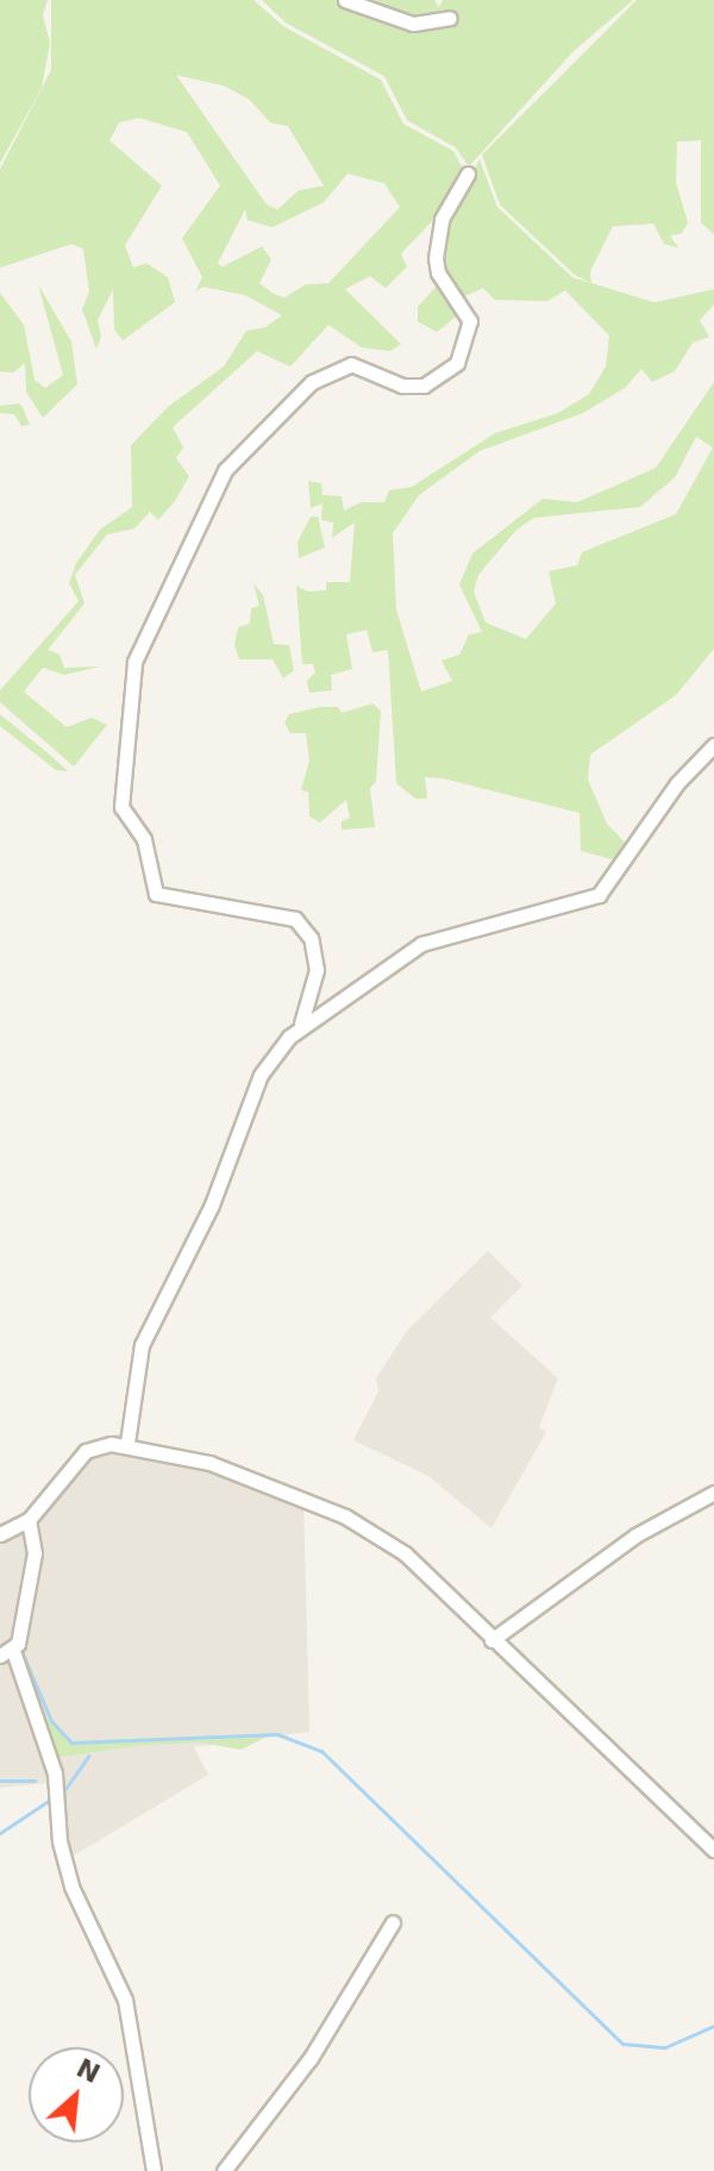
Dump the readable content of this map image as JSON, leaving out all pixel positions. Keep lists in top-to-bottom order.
{
  "north": "top right"
}
